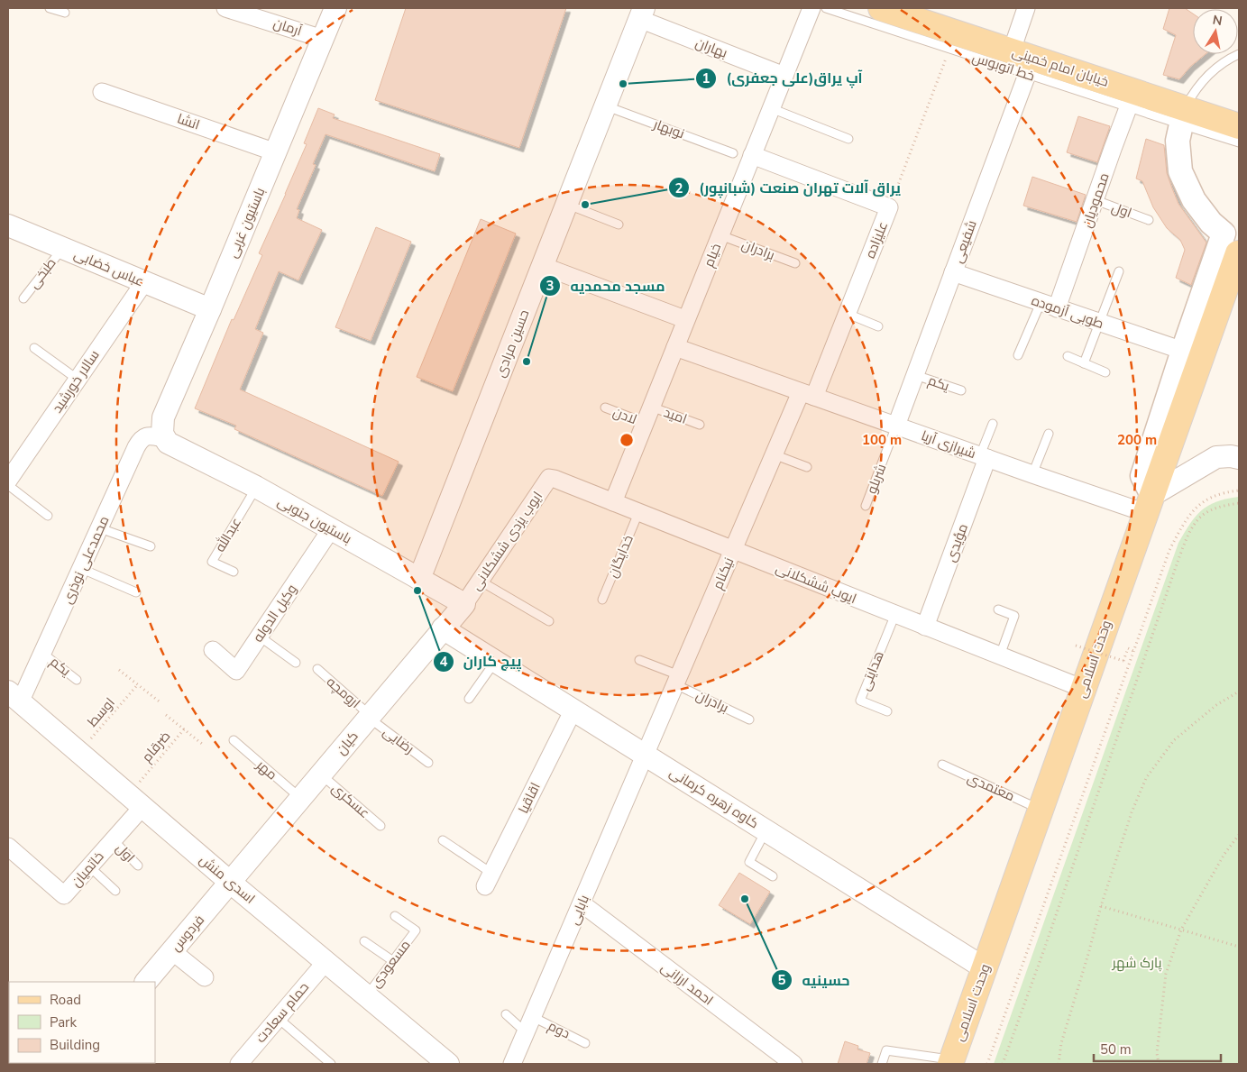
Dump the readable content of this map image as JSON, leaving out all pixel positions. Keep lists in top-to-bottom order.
{
  "streets": {
    "main road": ["خیابان امام خمینی", "وحدت اسلامی"],
    "street": [
      "آرمان",
      "بهاران",
      "انشا",
      "محمودیان",
      "باستیون غربی",
      "علیزاده",
      "شفیعی",
      "خیام",
      "عباس خضابی",
      "طوبی آزموده",
      "حسین مرادی",
      "سالار خورشید",
      "شیرازی آریا",
      "باستیون جنوبی",
      "ایوب یزدی ششکلانی",
      "مؤیدی",
      "محمدعلی نوذری",
      "نیکنام",
      "ایوب ششکلانی",
      "وکیل الدوله",
      "کیان",
      "اقاقیا",
      "کاوه زهره کرمانی",
      "خاتمیان",
      "اسدی منش",
      "بابایی",
      "فردوس",
      "احمد ارزانی",
      "حمام سعادت"
    ],
    "lane": [
      "خط اتوبوس",
      "نوبهار",
      "اول",
      "برادران",
      "طبخی",
      "یکم",
      "لادن",
      "امید",
      "شربلو",
      "عبدالله",
      "خدایگان",
      "هدایتی",
      "ارومچه",
      "رضایی",
      "مهر",
      "معتمدی",
      "عسکری",
      "مسعودی",
      "دوم"
    ],
    "path": ["اوسط", "ضرقام"]
  },
  "crossings": [
    ["آرمان", "باستیون غربی"],
    ["بهاران", "خیام"],
    ["بهاران", "حسین مرادی"],
    ["خط اتوبوس", "خیابان امام خمینی"],
    ["خط اتوبوس", "علیزاده"],
    ["خط اتوبوس", "شفیعی"],
    ["خیابان امام خمینی", "محمودیان"],
    ["خیابان امام خمینی", "شفیعی"],
    ["انشا", "باستیون غربی"],
    ["نوبهار", "حسین مرادی"],
    ["محمودیان", "اول"],
    ["محمودیان", "طوبی آزموده"],
    ["اول", "خاتمیان"],
    ["باستیون غربی", "عباس خضابی"],
    ["باستیون غربی", "باستیون جنوبی"],
    ["باستیون غربی", "محمدعلی نوذری"],
    ["علیزاده", "شیرازی آریا"],
    ["علیزاده", "نیکنام"],
    ["شفیعی", "طوبی آزموده"],
    ["شفیعی", "یکم"],
    ["شفیعی", "شیرازی آریا"],
    ["شفیعی", "شربلو"],
    ["برادران", "خیام"],
    ["برادران", "نیکنام"],
    ["خیام", "لادن"],
    ["خیام", "امید"],
    ["خیام", "شیرازی آریا"],
    ["خیام", "ایوب ششکلانی"],
    ["عباس خضابی", "طبخی"],
    ["عباس خضابی", "سالار خورشید"],
    ["حسین مرادی", "باستیون جنوبی"],
    ["یکم", "محمدعلی نوذری"],
    ["شیرازی آریا", "شربلو"],
    ["شیرازی آریا", "مؤیدی"],
    ["شیرازی آریا", "نیکنام"],
    ["شیرازی آریا", "وحدت اسلامی"],
    ["باستیون جنوبی", "عبدالله"],
    ["باستیون جنوبی", "ایوب یزدی ششکلانی"],
    ["باستیون جنوبی", "محمدعلی نوذری"],
    ["باستیون جنوبی", "وکیل الدوله"],
    ["باستیون جنوبی", "کیان"],
    ["ایوب یزدی ششکلانی", "ایوب ششکلانی"],
    ["ایوب یزدی ششکلانی", "کیان"],
    ["مؤیدی", "ایوب ششکلانی"],
    ["خدایگان", "ایوب ششکلانی"],
    ["محمدعلی نوذری", "اسدی منش"],
    ["نیکنام", "ایوب ششکلانی"],
    ["نیکنام", "کاوه زهره کرمانی"],
    ["نیکنام", "بابایی"],
    ["ایوب ششکلانی", "وحدت اسلامی"],
    ["ایوب ششکلانی", "هدایتی"],
    ["وحدت اسلامی", "معتمدی"],
    ["وحدت اسلامی", "کاوه زهره کرمانی"],
    ["ارومچه", "رضایی"],
    ["ارومچه", "کیان"],
    ["اوسط", "اسدی منش"],
    ["رضایی", "کیان"],
    ["کیان", "مهر"],
    ["کیان", "کاوه زهره کرمانی"],
    ["کیان", "عسکری"],
    ["کیان", "اسدی منش"],
    ["کیان", "فردوس"],
    ["ضرقام", "خاتمیان"],
    ["ضرقام", "اسدی منش"],
    ["اقاقیا", "کاوه زهره کرمانی"],
    ["کاوه زهره کرمانی", "بابایی"],
    ["خاتمیان", "اسدی منش"],
    ["اسدی منش", "فردوس"],
    ["اسدی منش", "مسعودی"],
    ["اسدی منش", "حمام سعادت"],
    ["بابایی", "احمد ارزانی"],
    ["بابایی", "دوم"]
  ],
  "parks": ["پارک شهر"],
  "places": [
    "آپ یراق(علی جعفری)",
    "یراق آلات تهران صنعت (شبانپور)",
    "مسجد محمدیه",
    "پیچ کاران",
    "حسینیه"
  ],
  "legend": ["Road", "Park", "Building"],
  "scale_bar": "50 m",
  "north": "top",
  "rings": ["100 m", "200 m"]
}
